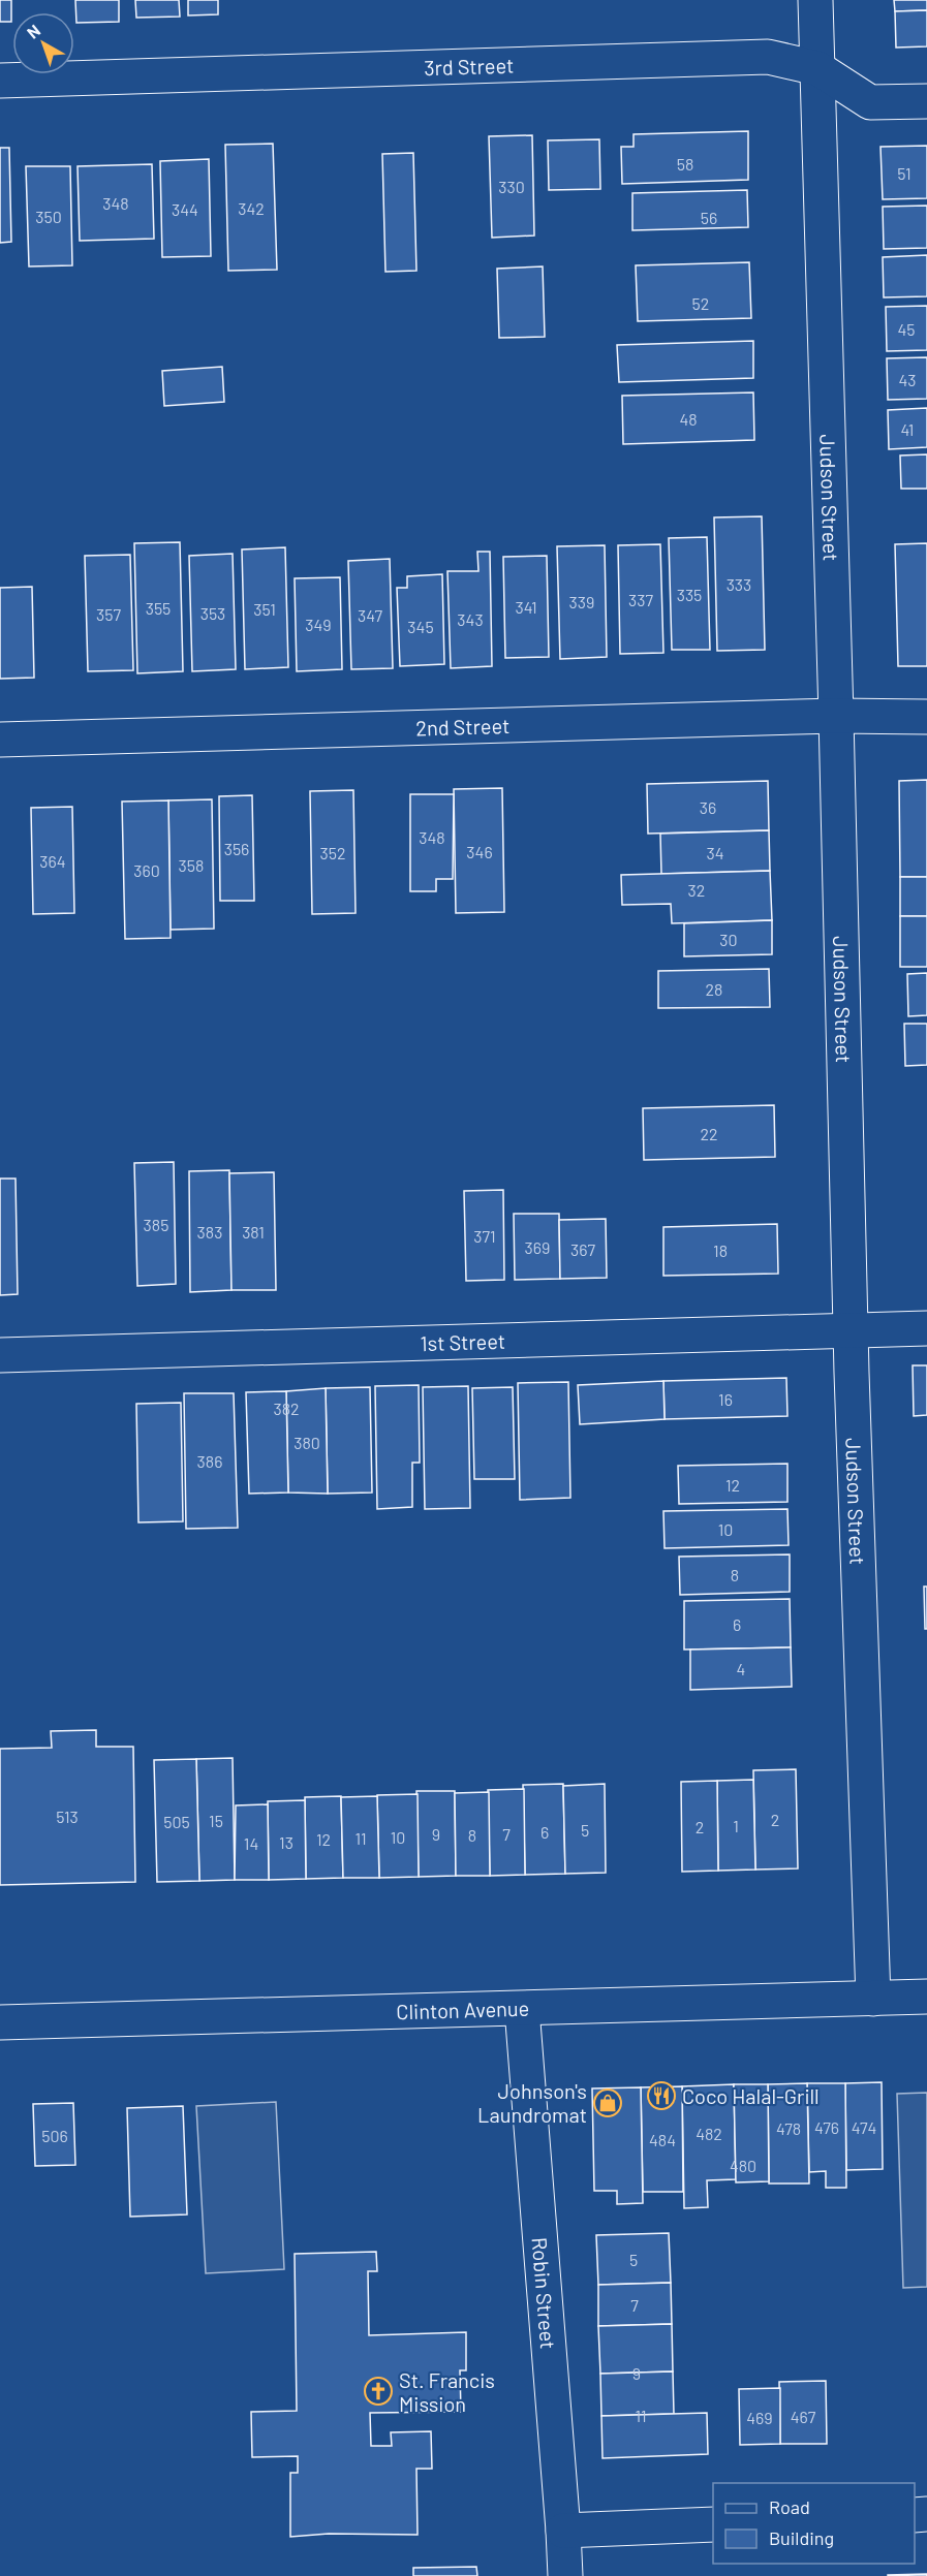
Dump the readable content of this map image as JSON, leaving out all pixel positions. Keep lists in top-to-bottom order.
{
  "streets": {
    "street": [
      "3rd Street",
      "Judson Street",
      "2nd Street",
      "1st Street",
      "Clinton Avenue",
      "Robin Street"
    ]
  },
  "crossings": [
    ["3rd Street", "Judson Street"],
    ["Judson Street", "2nd Street"],
    ["Judson Street", "1st Street"],
    ["Judson Street", "Clinton Avenue"],
    ["Clinton Avenue", "Robin Street"]
  ],
  "places": {
    "restaurant": ["Coco Halal-Grill"],
    "shop": ["Johnson's Laundromat"],
    "church": ["St. Francis Mission"]
  },
  "house_numbers": [
    "58",
    "51",
    "330",
    "348",
    "342",
    "344",
    "350",
    "56",
    "52",
    "45",
    "43",
    "48",
    "41",
    "333",
    "335",
    "337",
    "339",
    "341",
    "355",
    "351",
    "353",
    "357",
    "347",
    "343",
    "349",
    "345",
    "36",
    "348",
    "356",
    "346",
    "352",
    "34",
    "364",
    "358",
    "360",
    "32",
    "30",
    "28",
    "22",
    "385",
    "383",
    "381",
    "371",
    "369",
    "367",
    "18",
    "16",
    "382",
    "380",
    "386",
    "12",
    "10",
    "8",
    "6",
    "4",
    "513",
    "2",
    "15",
    "505",
    "1",
    "2",
    "5",
    "6",
    "9",
    "7",
    "8",
    "10",
    "11",
    "12",
    "13",
    "14",
    "476",
    "474",
    "478",
    "482",
    "506",
    "484",
    "480",
    "5",
    "7",
    "9",
    "11",
    "467",
    "469"
  ],
  "legend": ["Road", "Building"],
  "north": "top left"
}
